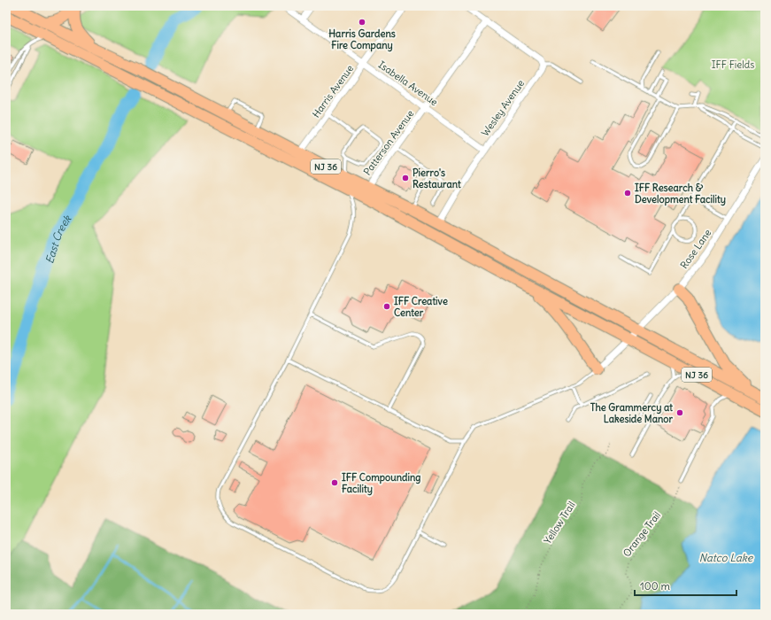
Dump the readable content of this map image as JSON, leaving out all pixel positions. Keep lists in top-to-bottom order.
{
  "streets": {
    "highway": ["NJ 36"],
    "street": [
      "Isabella Avenue",
      "Harris Avenue",
      "Wesley Avenue",
      "Patterson Avenue",
      "Rose Lane"
    ],
    "path": ["Yellow Trail", "Orange Trail"]
  },
  "crossings": [
    ["Isabella Avenue", "Harris Avenue"],
    ["Isabella Avenue", "Wesley Avenue"],
    ["Isabella Avenue", "Patterson Avenue"],
    ["Harris Avenue", "NJ 36"],
    ["Wesley Avenue", "NJ 36"],
    ["Patterson Avenue", "NJ 36"],
    ["NJ 36", "Rose Lane"]
  ],
  "water": ["East Creek", "Natco Lake"],
  "parks": ["IFF Fields"],
  "places": [
    "Harris Gardens Fire Company",
    "Pierro's Restaurant",
    "IFF Research & Development Facility",
    "IFF Creative Center",
    "The Grammercy at Lakeside Manor",
    "IFF Compounding Facility"
  ],
  "scale_bar": "100 m"
}
